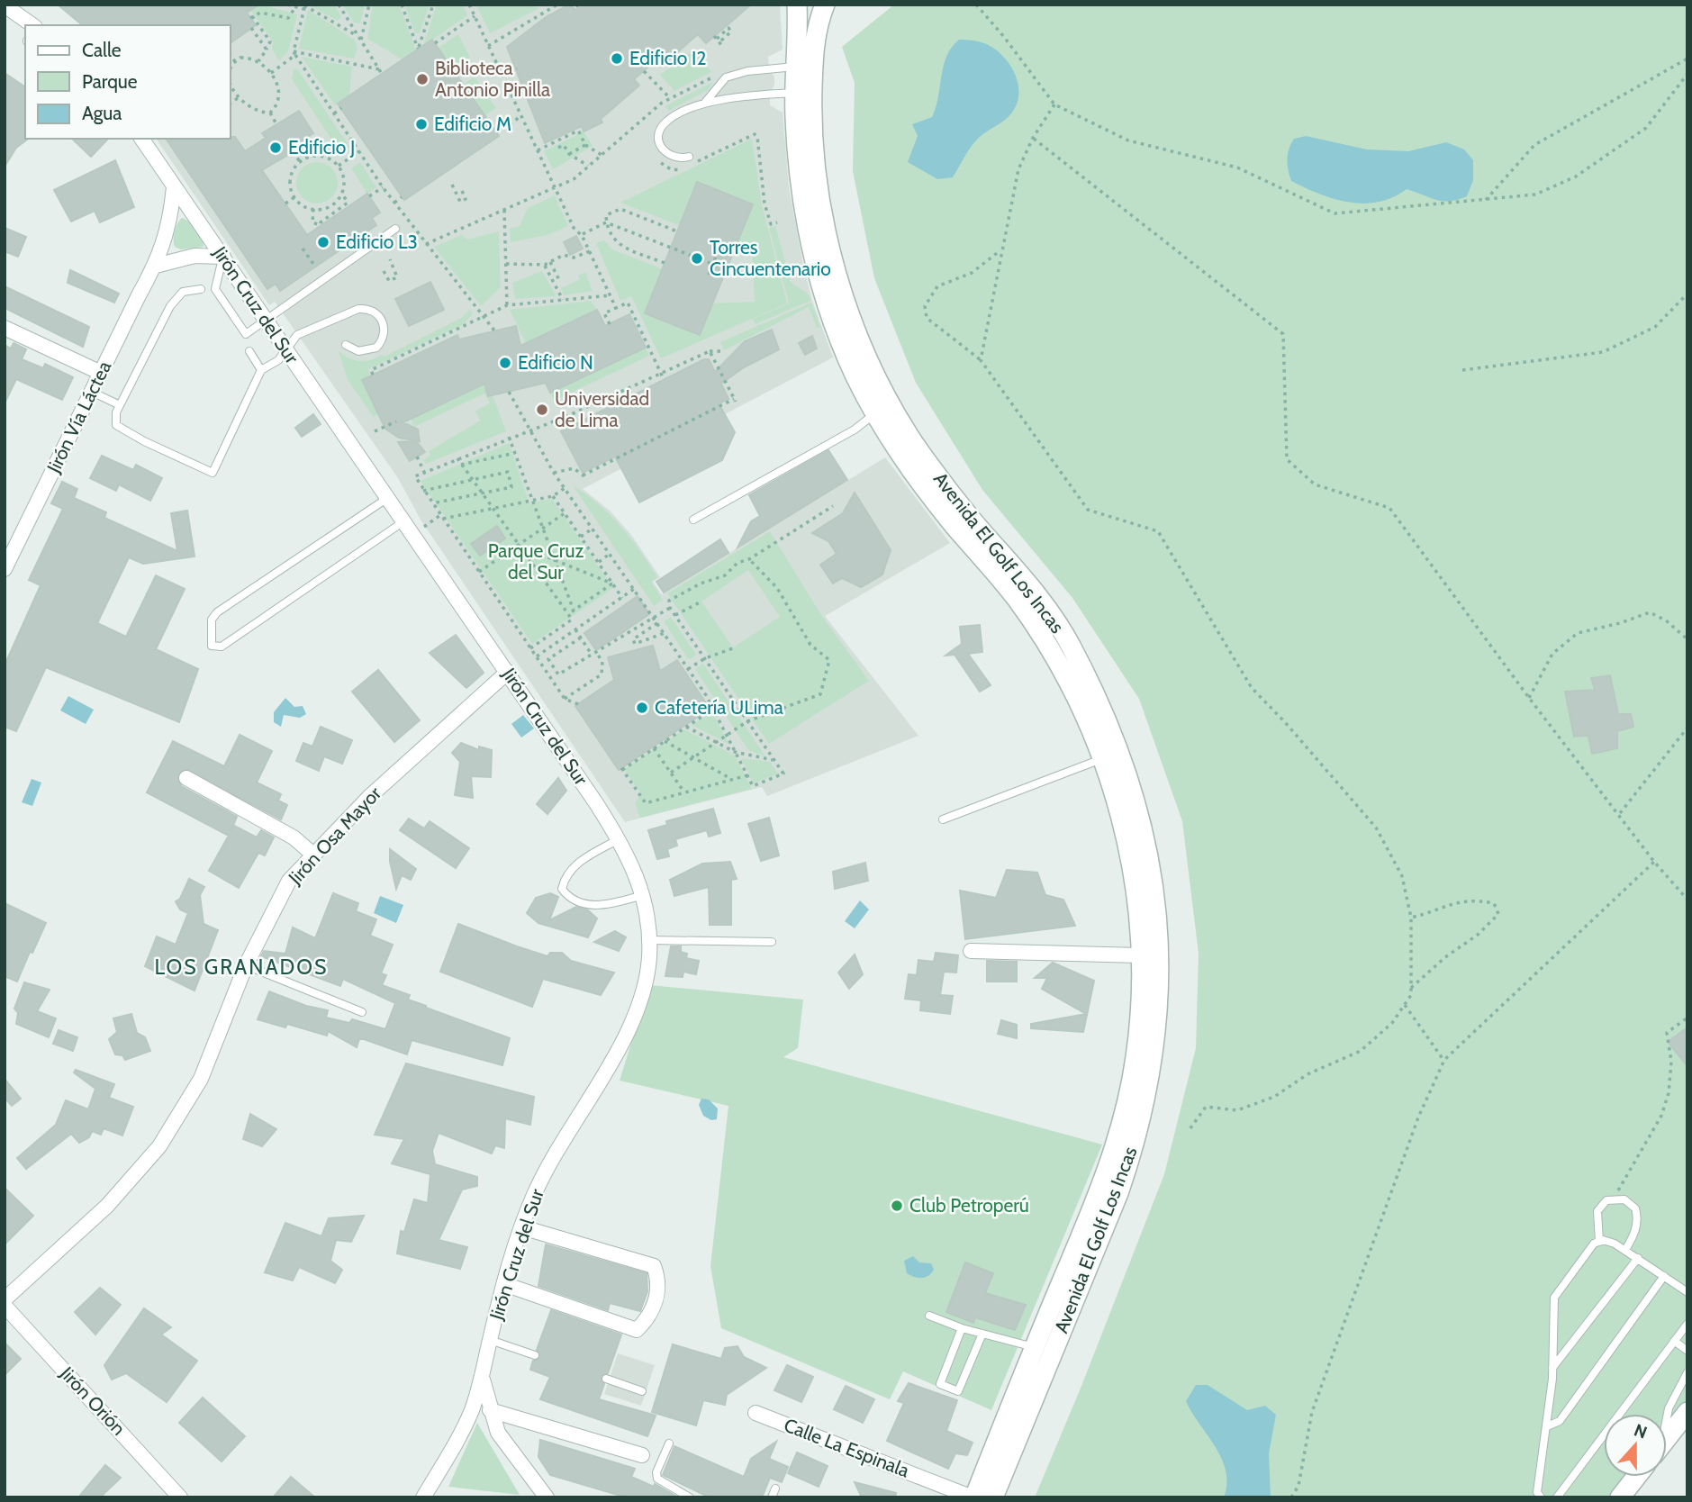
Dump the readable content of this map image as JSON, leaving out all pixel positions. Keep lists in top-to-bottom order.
{
  "streets": {
    "street": [
      "Jirón Cruz del Sur",
      "Jirón Vía Láctea",
      "Avenida El Golf Los Incas",
      "Jirón Osa Mayor",
      "Jirón Orión",
      "Calle La Espinala"
    ]
  },
  "crossings": [
    ["Jirón Cruz del Sur", "Jirón Vía Láctea"],
    ["Jirón Cruz del Sur", "Jirón Osa Mayor"],
    ["Avenida El Golf Los Incas", "Calle La Espinala"]
  ],
  "districts": ["LOS GRANADOS"],
  "parks": ["Parque Cruz del Sur"],
  "places": [
    "Edificio I2",
    "Biblioteca Antonio Pinilla",
    "Edificio M",
    "Edificio J",
    "Edificio L3",
    "Torres Cincuentenario",
    "Edificio N",
    "Universidad de Lima",
    "Cafetería ULima",
    "Club Petroperú"
  ],
  "legend": ["Calle", "Parque", "Agua"],
  "north": "top"
}
